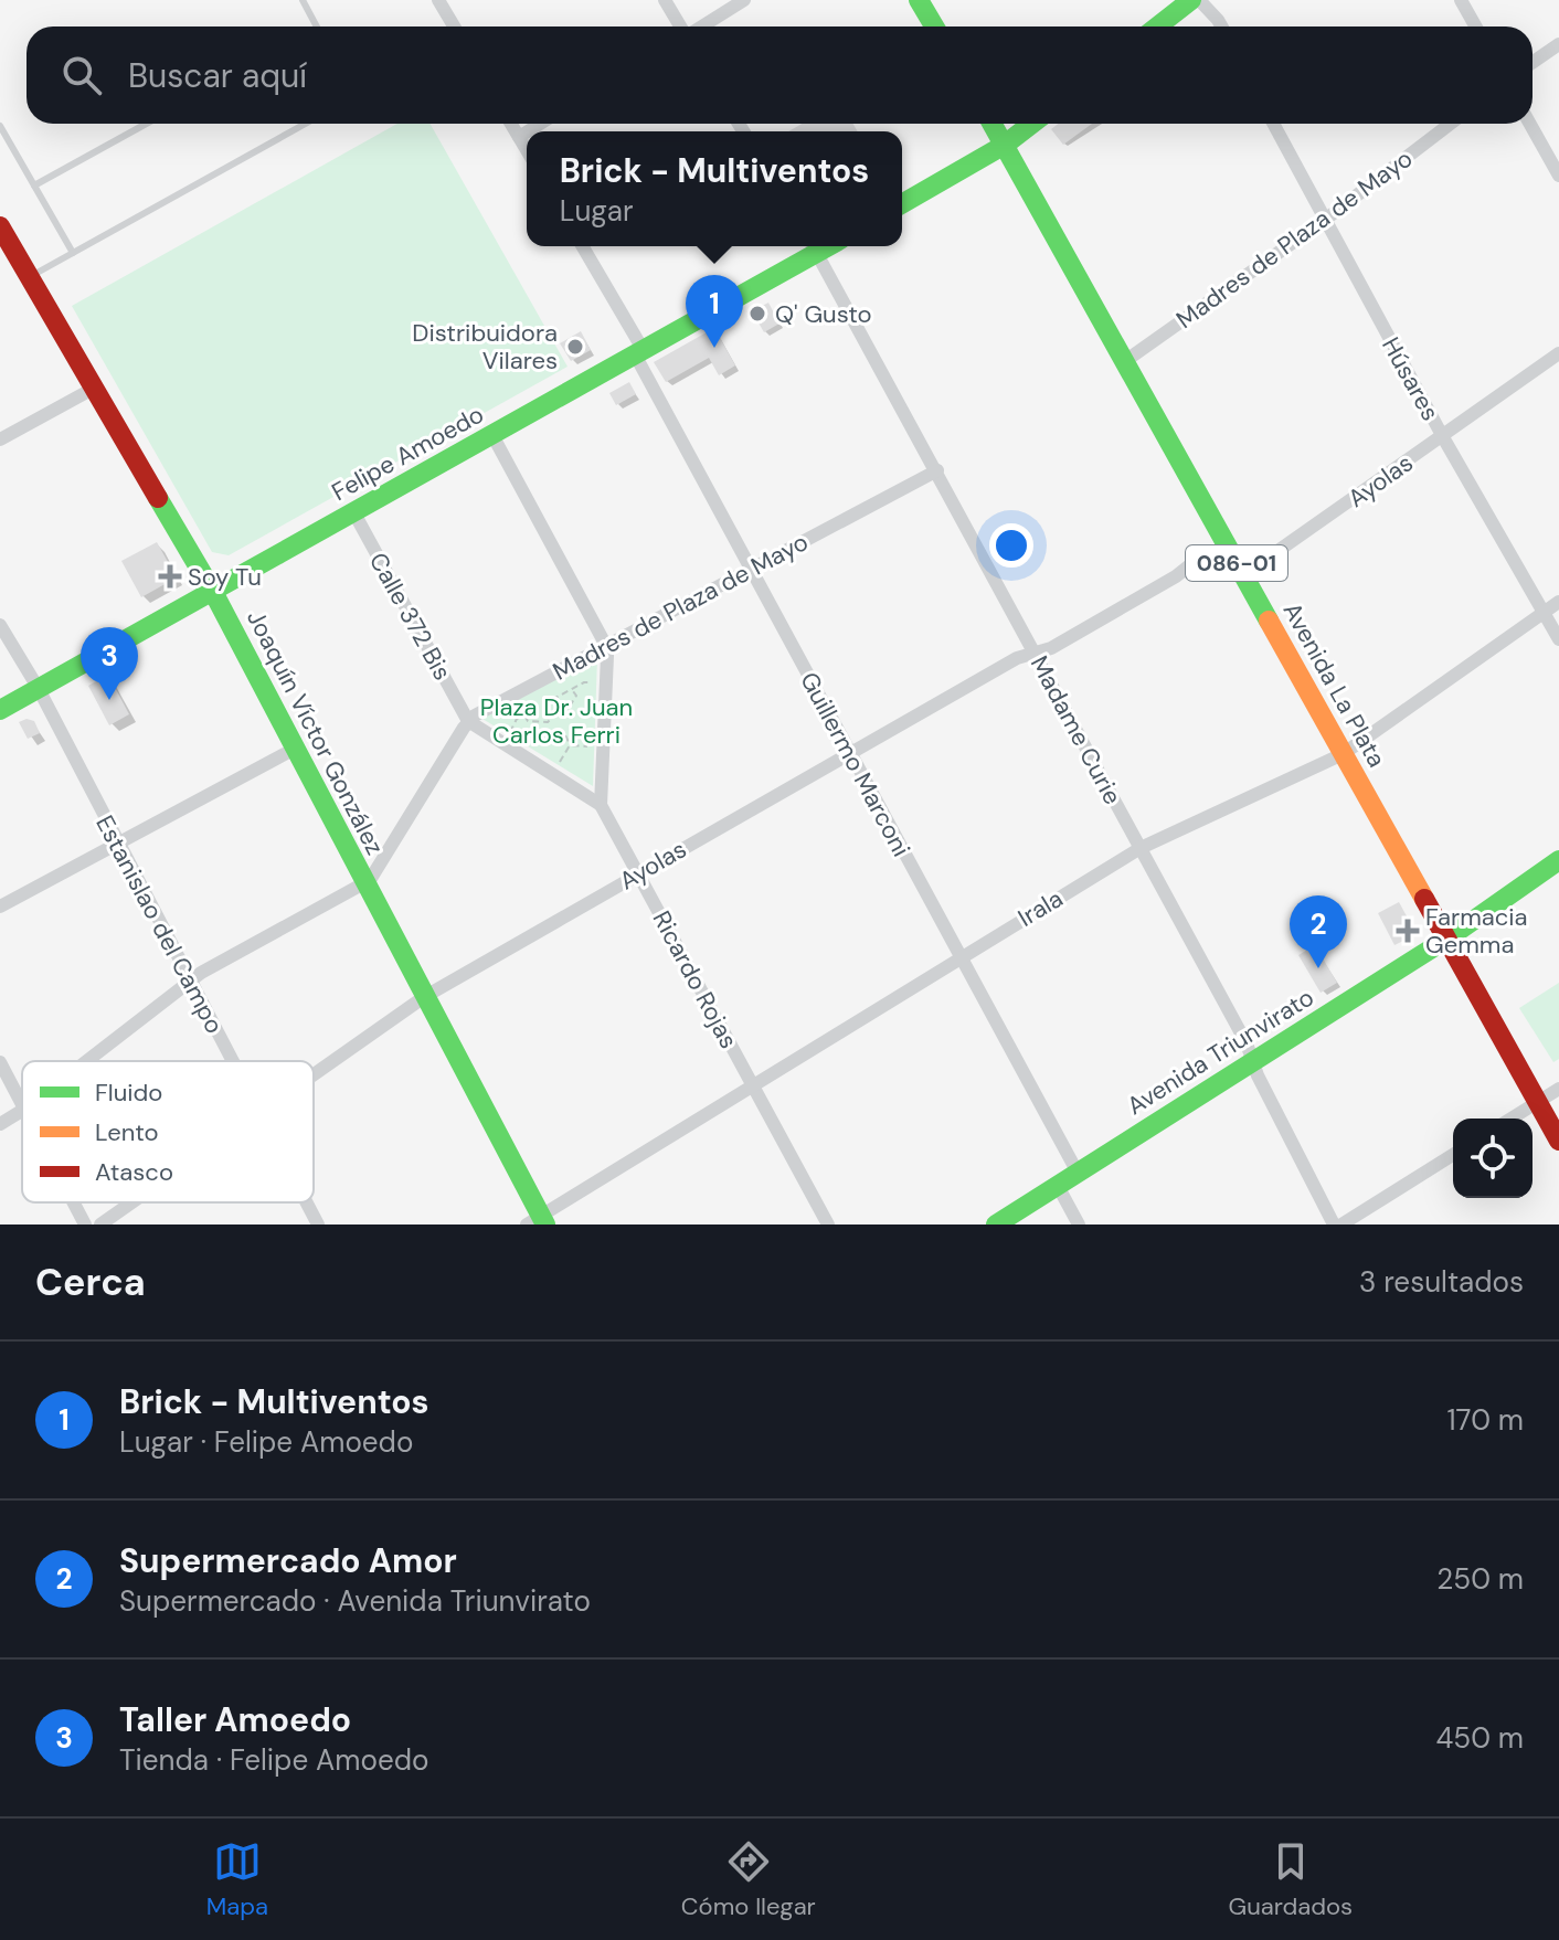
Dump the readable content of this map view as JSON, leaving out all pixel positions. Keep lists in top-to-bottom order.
{
  "streets": {
    "main road": [
      "Felipe Amoedo",
      "086-01",
      "Avenida La Plata",
      "Joaquín Víctor González",
      "Avenida Triunvirato"
    ],
    "street": [
      "Madres de Plaza de Mayo",
      "Húsares",
      "Ayolas",
      "Calle 372 Bis",
      "Madame Curie",
      "Guillermo Marconi",
      "Irala",
      "Estanislao del Campo",
      "Ricardo Rojas"
    ]
  },
  "crossings": [
    ["Madres de Plaza de Mayo", "Húsares"],
    ["Madres de Plaza de Mayo", "Calle 372 Bis"],
    ["Madres de Plaza de Mayo", "Avenida La Plata"],
    ["Madres de Plaza de Mayo", "Madame Curie"],
    ["Madres de Plaza de Mayo", "Joaquín Víctor González"],
    ["Madres de Plaza de Mayo", "Guillermo Marconi"],
    ["Madres de Plaza de Mayo", "Estanislao del Campo"],
    ["Húsares", "Ayolas"],
    ["Húsares", "Irala"],
    ["Felipe Amoedo", "Calle 372 Bis"],
    ["Felipe Amoedo", "Madame Curie"],
    ["Felipe Amoedo", "Joaquín Víctor González"],
    ["Felipe Amoedo", "Guillermo Marconi"],
    ["Felipe Amoedo", "Estanislao del Campo"],
    ["Ayolas", "Avenida La Plata"],
    ["Ayolas", "Madame Curie"],
    ["Ayolas", "Joaquín Víctor González"],
    ["Ayolas", "Guillermo Marconi"],
    ["Ayolas", "Ricardo Rojas"],
    ["Calle 372 Bis", "Ricardo Rojas"],
    ["Avenida La Plata", "Irala"],
    ["Avenida La Plata", "Avenida Triunvirato"],
    ["Madame Curie", "Irala"],
    ["Madame Curie", "Avenida Triunvirato"],
    ["Joaquín Víctor González", "Irala"],
    ["Guillermo Marconi", "Irala"],
    ["Guillermo Marconi", "Avenida Triunvirato"],
    ["Irala", "Ricardo Rojas"]
  ],
  "parks": ["Plaza Dr. Juan Carlos Ferri"],
  "places": {
    "other": ["Q' Gusto", "Distribuidora Vilares"],
    "health": ["Soy Tu", "Farmacia Gemma"]
  },
  "legend": ["Fluido", "Lento", "Atasco"],
  "page": {
    "search": "Buscar aquí",
    "popup": ["Brick - Multiventos", "Lugar"],
    "pins": ["1", "3", "2"],
    "heading": ["Cerca", "3 resultados"],
    "list": [
      {
        "mark": "1",
        "name": "Brick - Multiventos",
        "note": "Lugar · Felipe Amoedo",
        "value": "170 m"
      },
      {
        "mark": "2",
        "name": "Supermercado Amor",
        "note": "Supermercado · Avenida Triunvirato",
        "value": "250 m"
      },
      {
        "mark": "3",
        "name": "Taller Amoedo",
        "note": "Tienda · Felipe Amoedo",
        "value": "450 m"
      }
    ],
    "nav": ["Mapa", "Cómo llegar", "Guardados"]
  }
}
